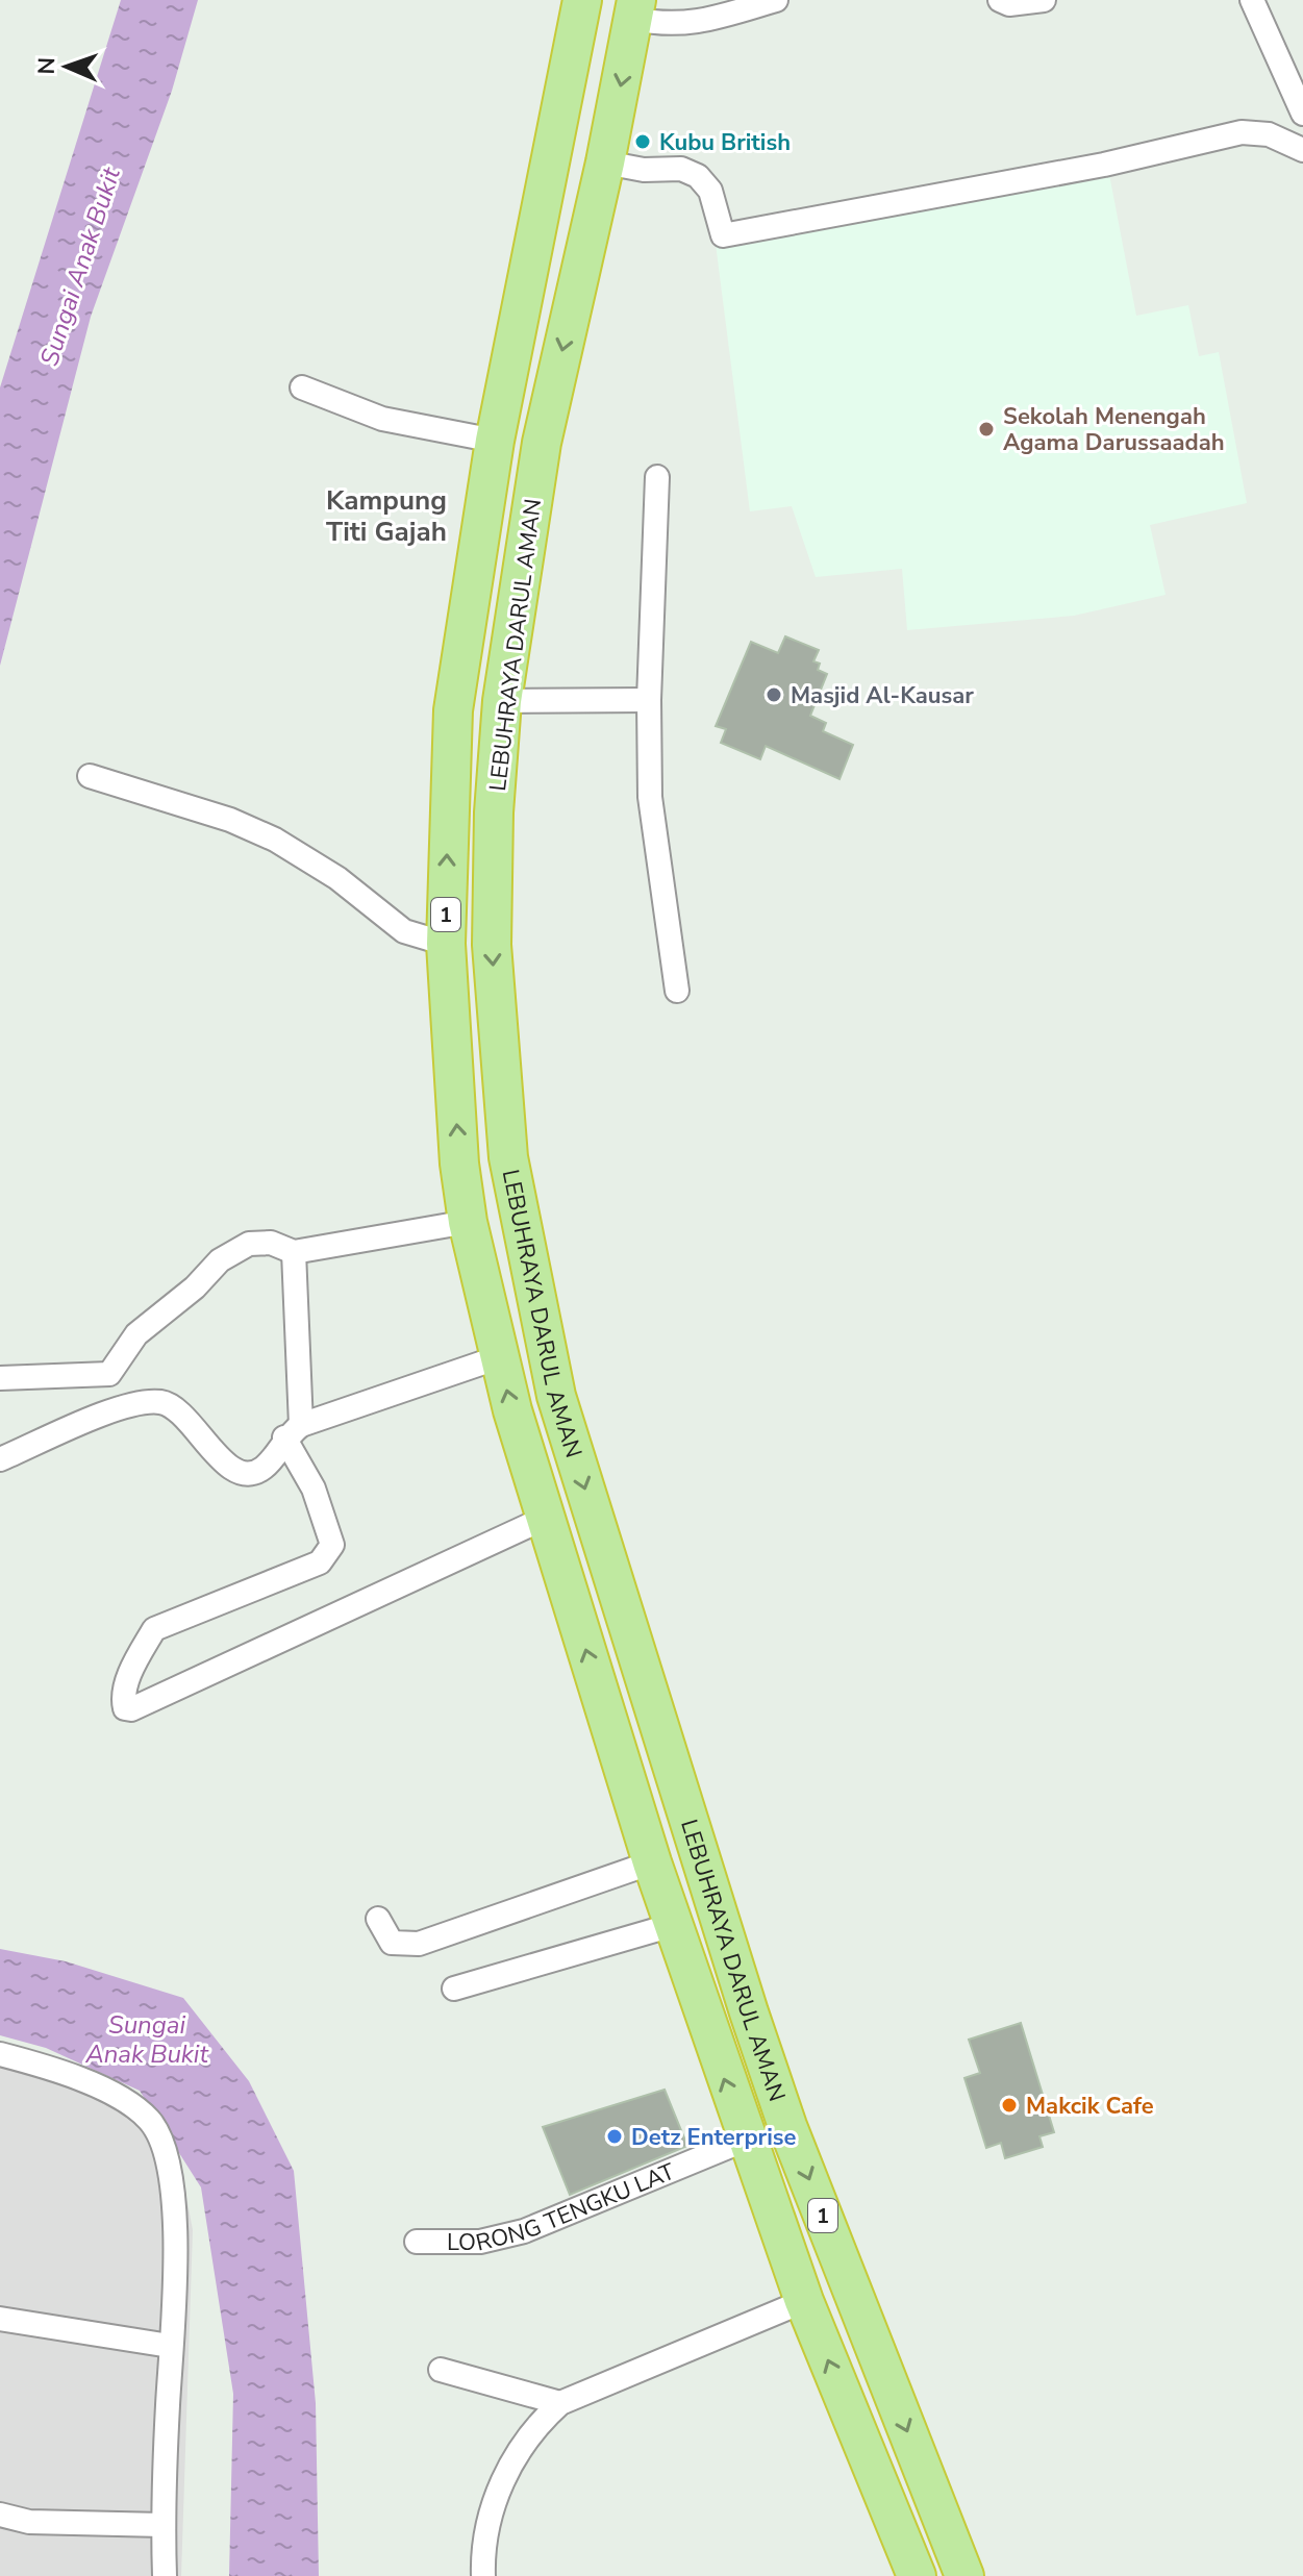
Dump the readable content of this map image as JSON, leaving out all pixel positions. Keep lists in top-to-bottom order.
{
  "streets": {
    "highway": ["LEBUHRAYA DARUL AMAN", "1"],
    "street": ["LORONG TENGKU LAT"]
  },
  "crossings": [
    ["LEBUHRAYA DARUL AMAN", "LORONG TENGKU LAT"]
  ],
  "districts": ["Kampung Titi Gajah"],
  "water": ["Sungai Anak Bukit"],
  "places": [
    "Kubu British",
    "Sekolah Menengah Agama Darussaadah",
    "Masjid Al-Kausar",
    "Makcik Cafe",
    "Detz Enterprise"
  ],
  "north": "left"
}
